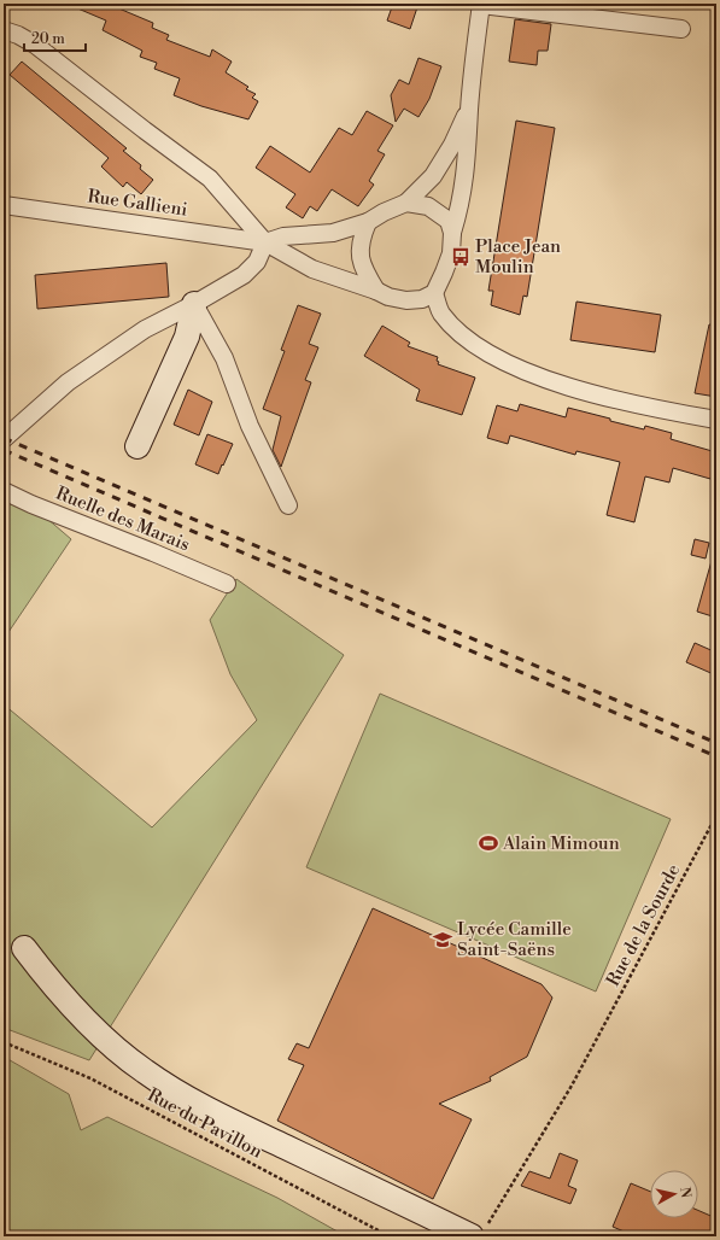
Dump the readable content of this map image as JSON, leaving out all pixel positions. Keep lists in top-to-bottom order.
{
  "streets": {
    "street": ["Rue Gallieni", "Ruelle des Marais"],
    "path": ["Rue de la Sourde", "Rue du Pavillon"]
  },
  "places": {
    "bus stop": ["Place Jean Moulin"],
    "sports": ["Alain Mimoun"],
    "school or university": ["Lycée Camille Saint-Saëns"]
  },
  "scale_bar": "20 m",
  "north": "right"
}
